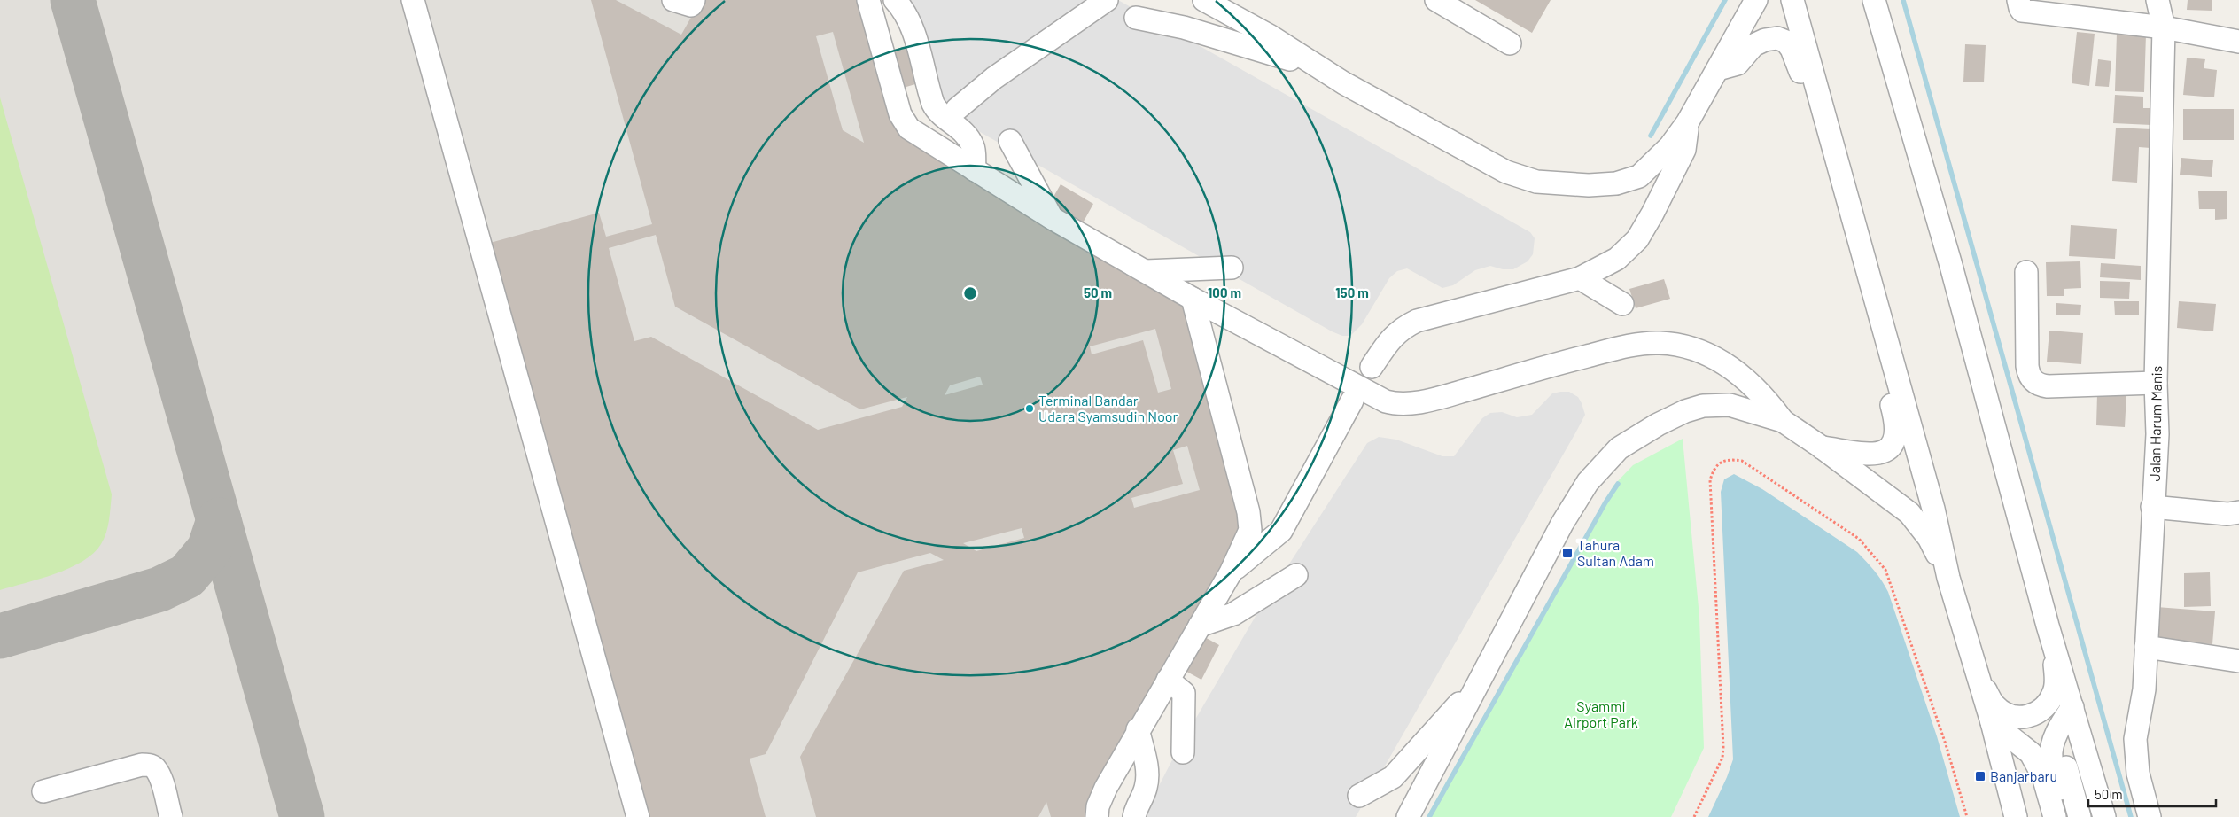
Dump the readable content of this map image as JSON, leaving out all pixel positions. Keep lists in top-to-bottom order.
{
  "streets": {
    "street": ["Jalan Harum Manis"]
  },
  "parks": ["Syammi Airport Park"],
  "places": {
    "other": ["Terminal Bandar Udara Syamsudin Noor"],
    "transit": ["Tahura Sultan Adam", "Banjarbaru"]
  },
  "scale_bar": "50 m",
  "rings": ["50 m", "100 m", "150 m"]
}
